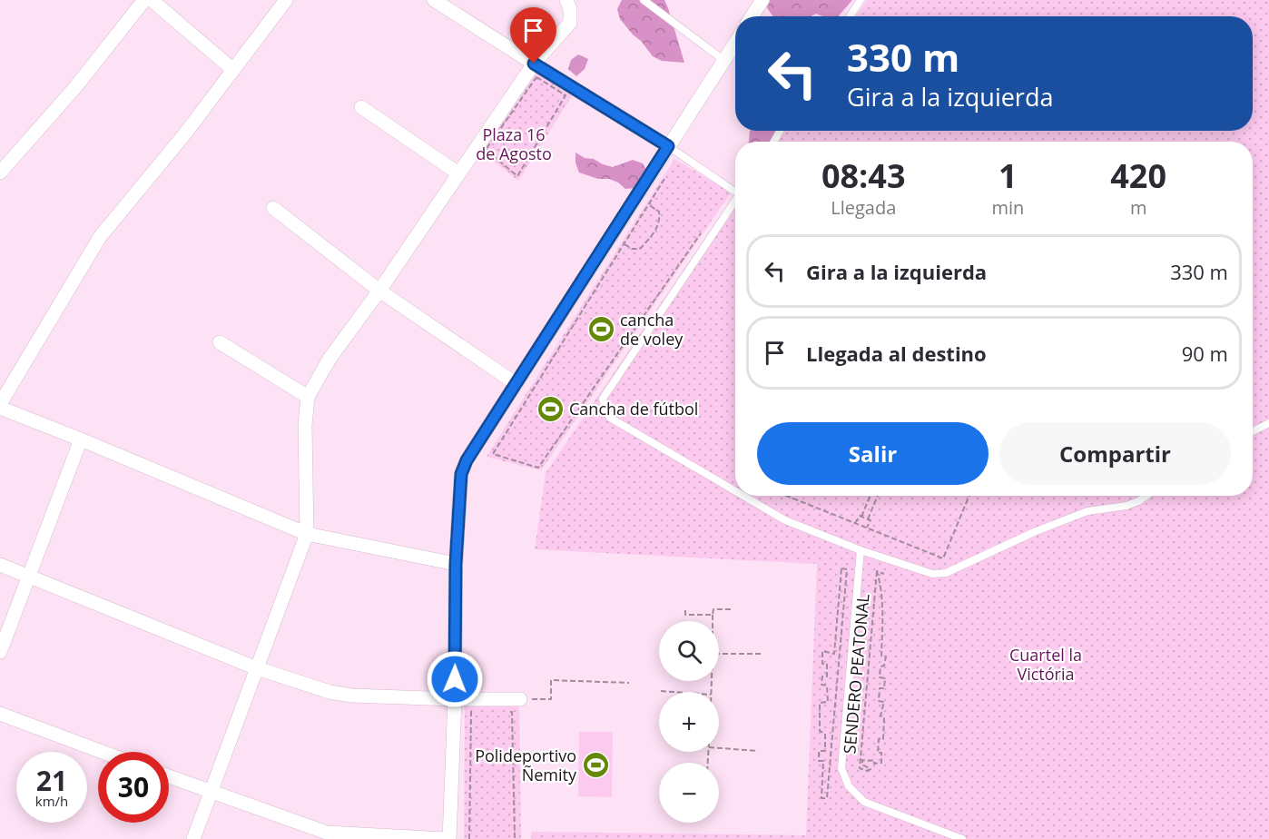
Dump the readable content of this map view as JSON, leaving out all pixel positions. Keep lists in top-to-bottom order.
{
  "streets": {
    "path": ["SENDERO PEATONAL"]
  },
  "parks": ["Plaza 16 de Agosto", "Cuartel la Victória"],
  "places": {
    "sports": ["cancha de voley", "Cancha de fútbol", "Polideportivo Ñemity"]
  },
  "page": {
    "turn": ["330 m", "Gira a la izquierda"],
    "eta": [
      "08:43",
      "Llegada",
      "1",
      "min",
      "420",
      "m"
    ],
    "list": [
      {
        "name": "Gira a la izquierda",
        "value": "330 m"
      },
      {
        "name": "Llegada al destino",
        "value": "90 m"
      }
    ],
    "buttons": ["Salir", "Compartir"],
    "map_buttons": ["+", "−"],
    "speed": "21 km/h",
    "limit": "30"
  }
}
